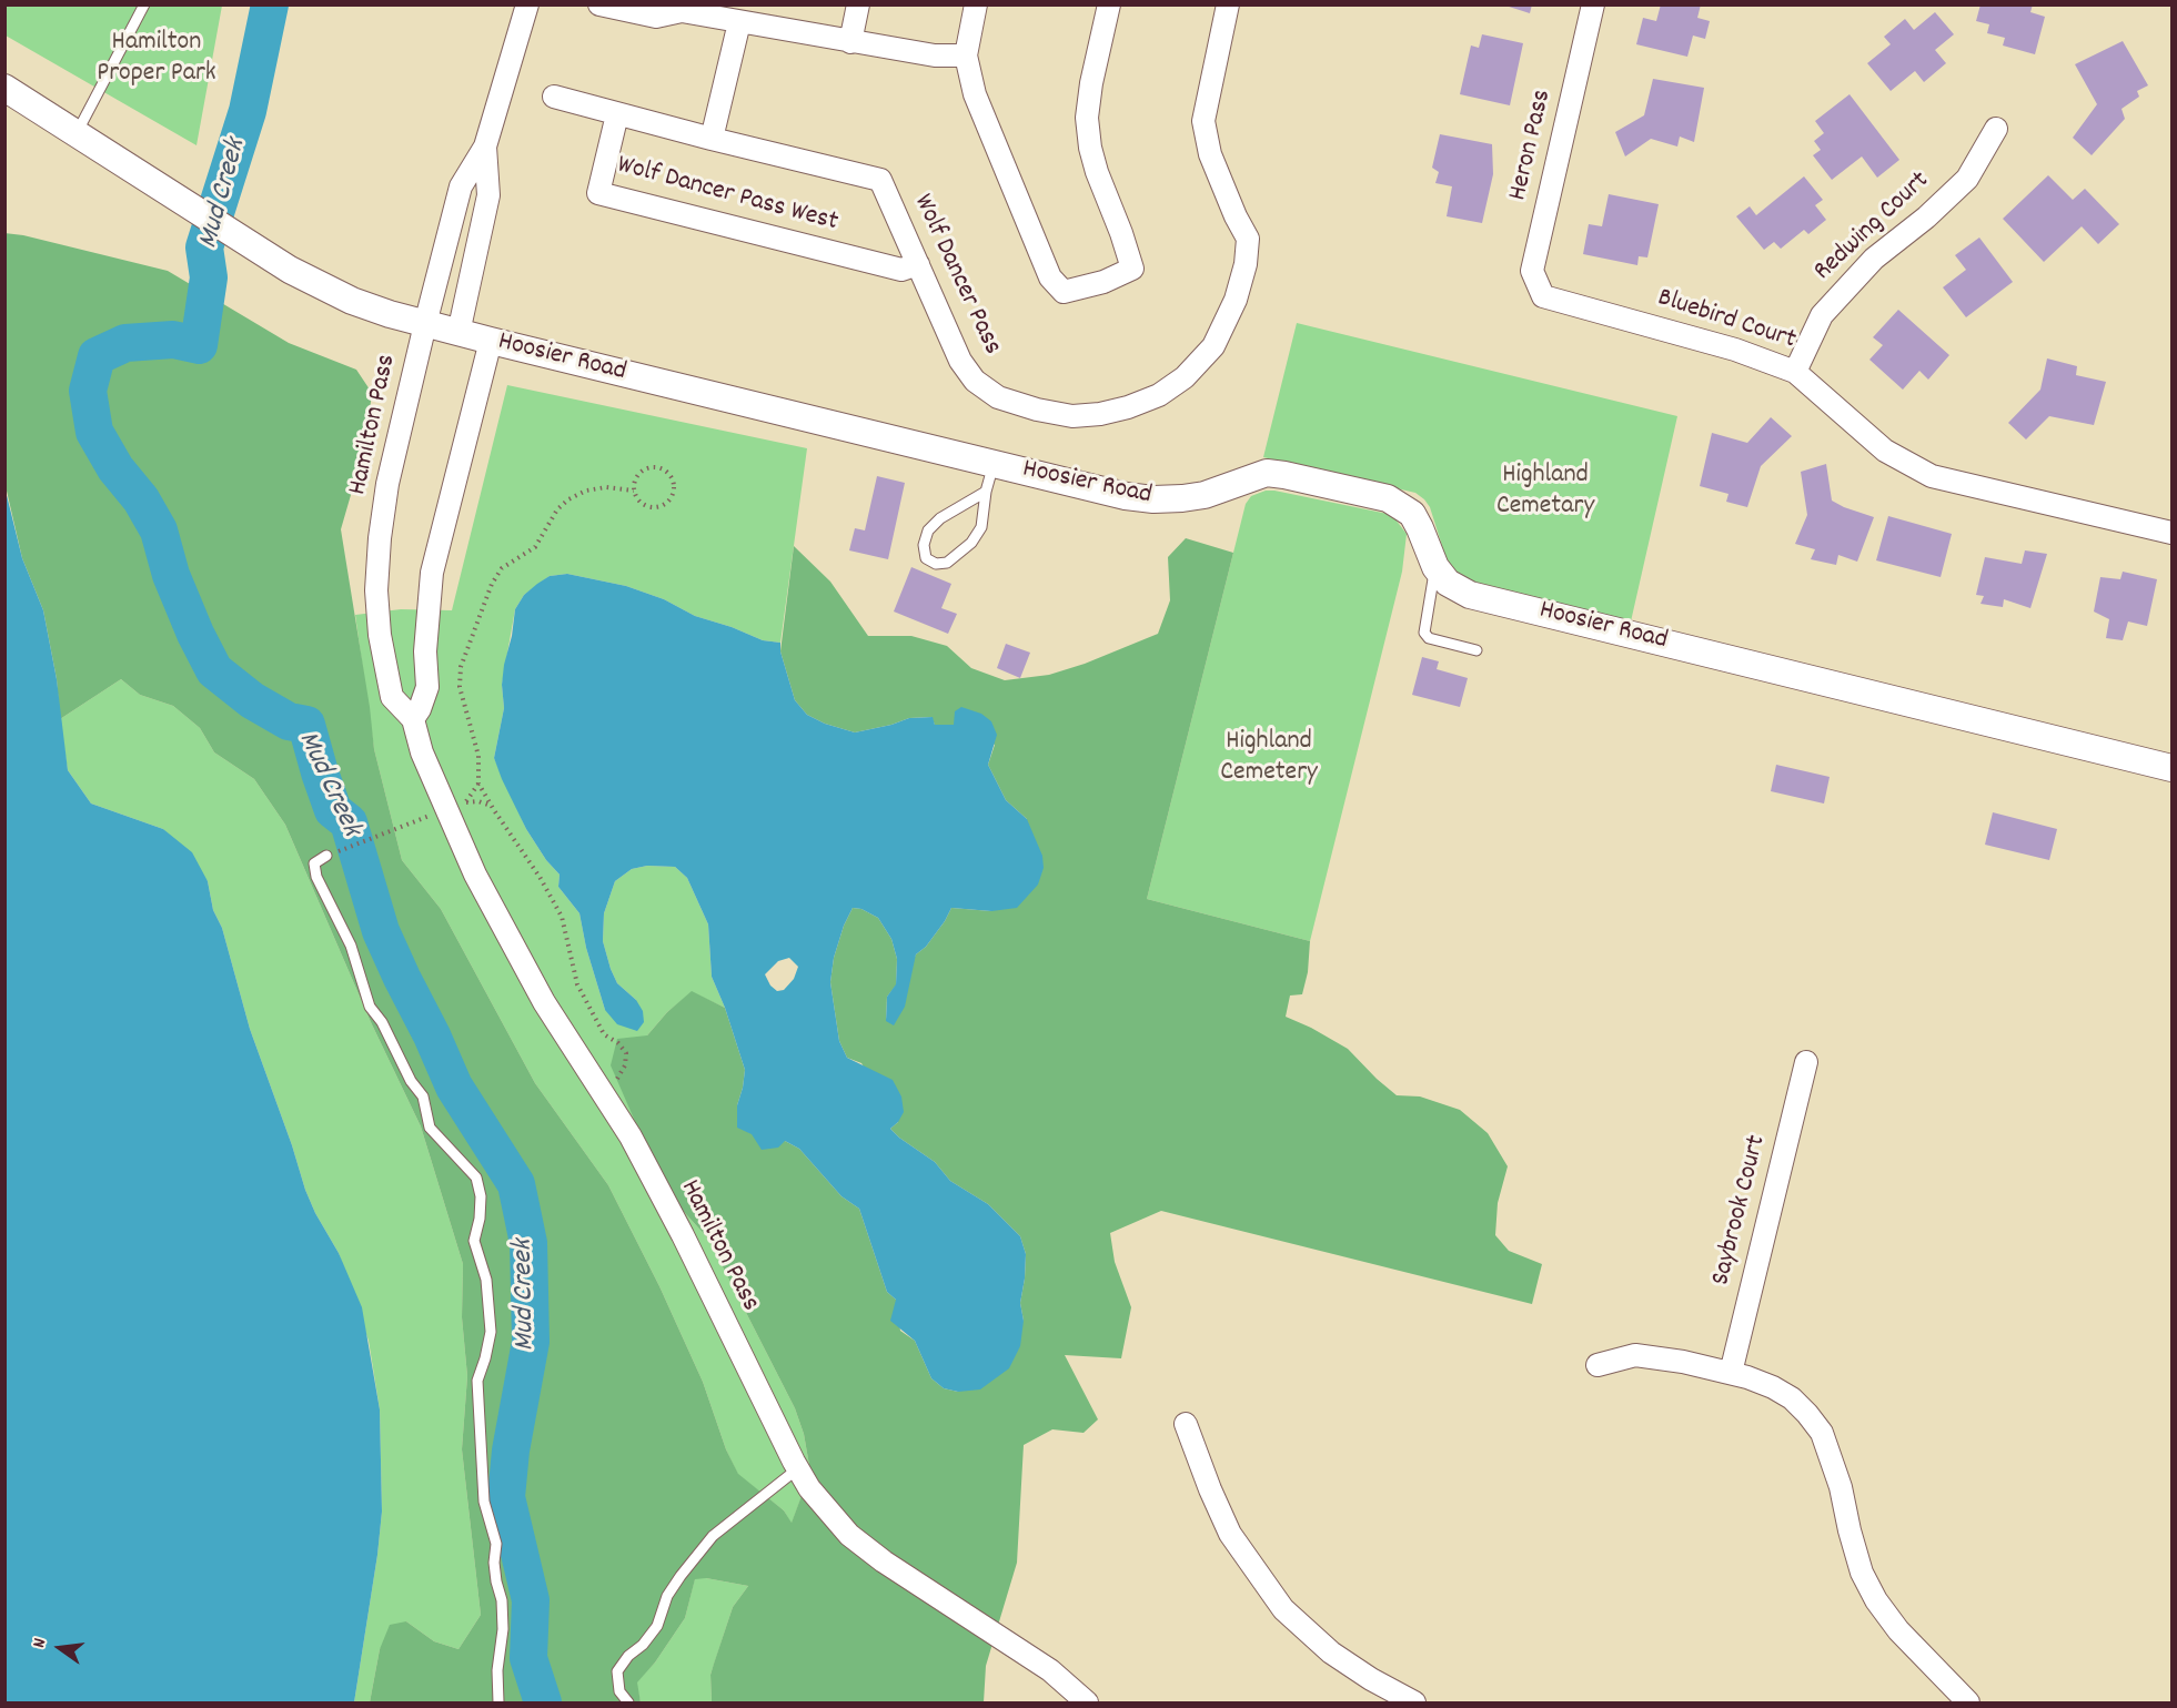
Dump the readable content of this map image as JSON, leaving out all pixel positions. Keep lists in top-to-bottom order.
{
  "streets": {
    "street": [
      "Heron Pass",
      "Wolf Dancer Pass West",
      "Redwing Court",
      "Wolf Dancer Pass",
      "Bluebird Court",
      "Hoosier Road",
      "Hamilton Pass",
      "Saybrook Court"
    ]
  },
  "crossings": [
    ["Heron Pass", "Bluebird Court"],
    ["Wolf Dancer Pass West", "Wolf Dancer Pass"],
    ["Redwing Court", "Bluebird Court"],
    ["Hoosier Road", "Hamilton Pass"]
  ],
  "water": ["Mud Creek"],
  "parks": ["Hamilton Proper Park", "Highland Cemetary", "Highland Cemetery"],
  "north": "left"
}
